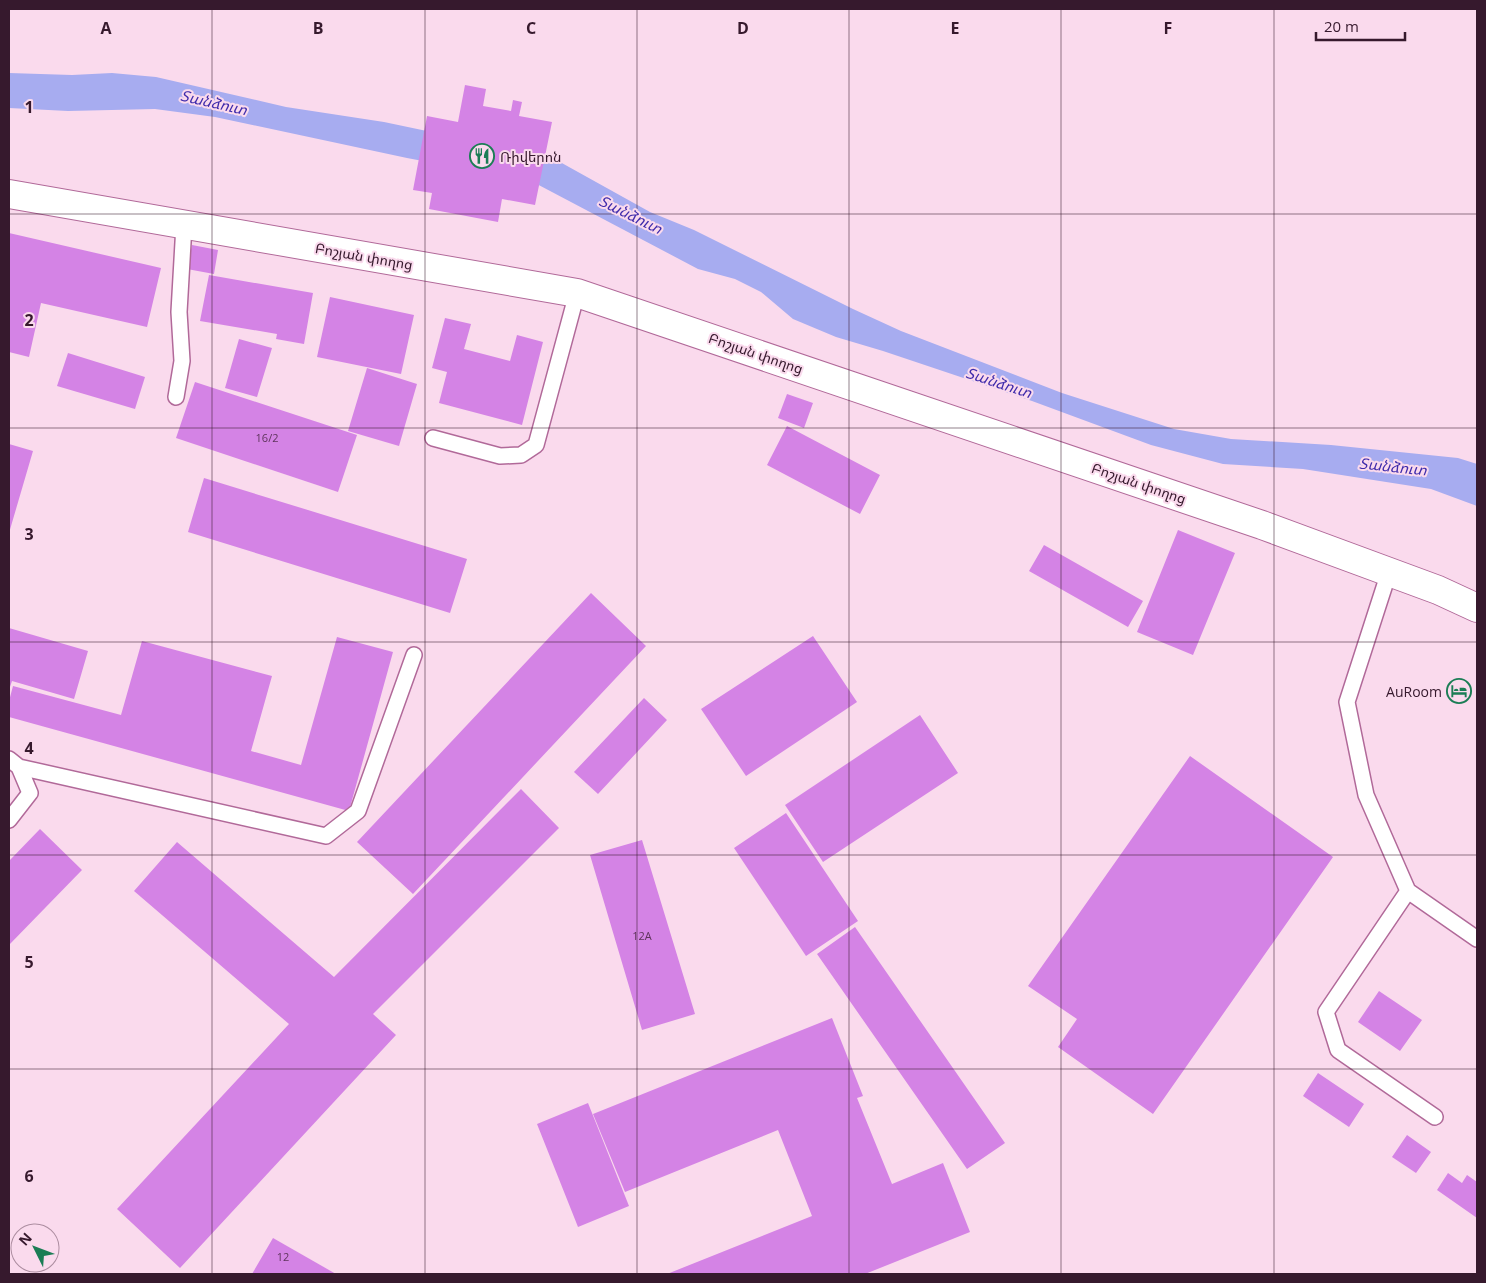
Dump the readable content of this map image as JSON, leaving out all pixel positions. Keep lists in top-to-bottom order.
{
  "streets": {
    "street": ["Բոշյան փողոց"]
  },
  "water": ["Տանձուտ"],
  "places": {
    "restaurant": ["Ռիվերոն"],
    "hotel": ["AuRoom"]
  },
  "house_numbers": ["16/2", "12A", "12"],
  "scale_bar": "20 m",
  "north": "top left",
  "grid": {
    "columns": [
      "A",
      "B",
      "C",
      "D",
      "E",
      "F"
    ],
    "rows": [
      "1",
      "2",
      "3",
      "4",
      "5",
      "6"
    ]
  }
}
